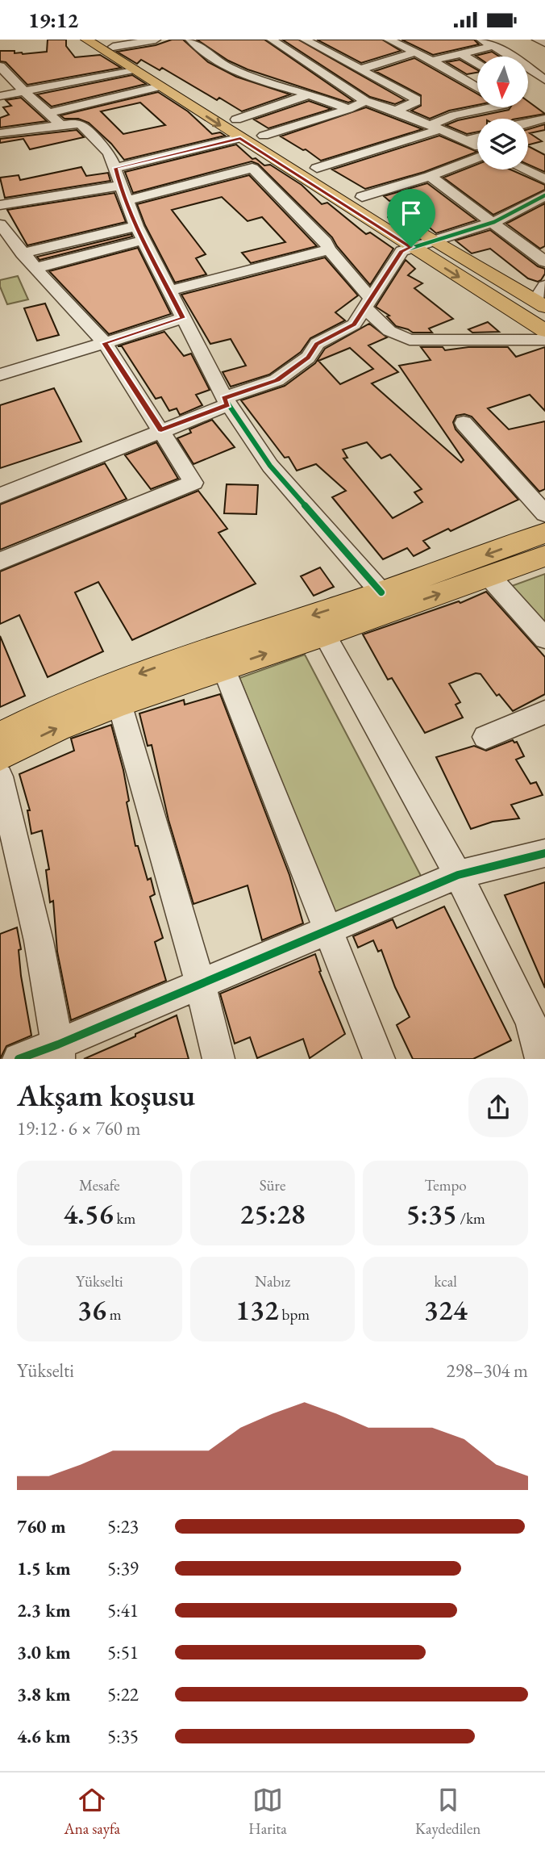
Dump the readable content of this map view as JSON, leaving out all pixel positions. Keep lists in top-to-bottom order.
{
  "north": "bottom",
  "page": {
    "status": "19:12",
    "heading": ["Akşam koşusu", "19:12 · 6 × 760 m"],
    "stats": [
      ["Mesafe", "4.56 km"],
      ["Süre", "25:28"],
      ["Tempo", "5:35 /km"],
      ["Yükselti", "36 m"],
      ["Nabız", "132 bpm"],
      ["kcal", "324"]
    ],
    "chart": ["Yükselti", "298–304 m"],
    "list": [
      {
        "name": "760 m",
        "note": "5:23"
      },
      {
        "name": "1.5 km",
        "note": "5:39"
      },
      {
        "name": "2.3 km",
        "note": "5:41"
      },
      {
        "name": "3.0 km",
        "note": "5:51"
      },
      {
        "name": "3.8 km",
        "note": "5:22"
      },
      {
        "name": "4.6 km",
        "note": "5:35"
      }
    ],
    "tabs": ["Ana sayfa", "Harita", "Kaydedilen"]
  }
}
